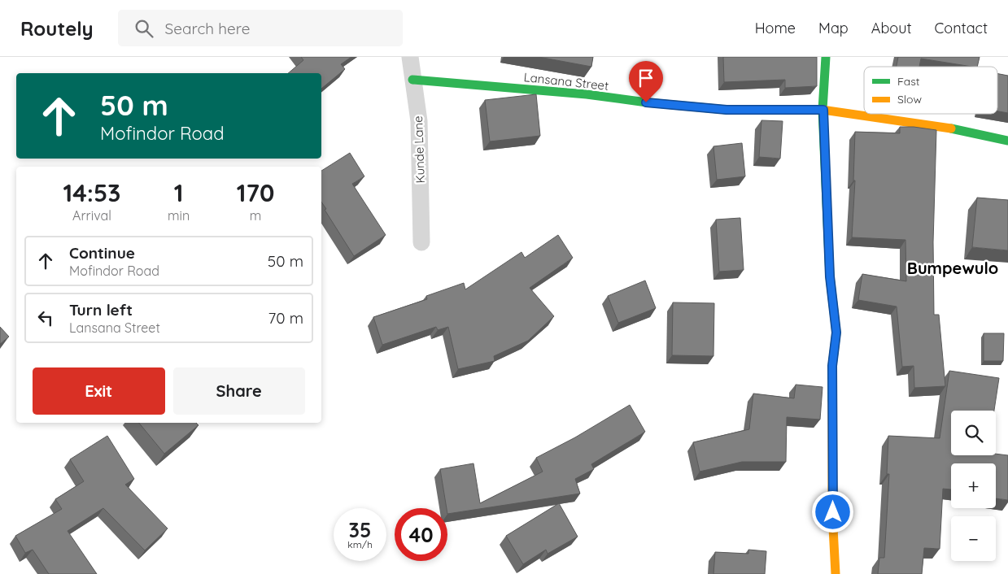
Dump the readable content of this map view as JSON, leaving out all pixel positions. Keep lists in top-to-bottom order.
{
  "streets": {
    "street": ["Lansana Street", "Kunde Lane"]
  },
  "crossings": [
    ["Lansana Street", "Kunde Lane"]
  ],
  "districts": ["Bumpewulo"],
  "legend": ["Fast", "Slow"],
  "page": {
    "header": "Routely",
    "search": "Search here",
    "nav": [
      "Home",
      "Map",
      "About",
      "Contact"
    ],
    "turn": ["50 m", "Mofindor Road"],
    "eta": [
      "14:53",
      "Arrival",
      "1",
      "min",
      "170",
      "m"
    ],
    "list": [
      {
        "name": "Continue",
        "note": "Mofindor Road",
        "value": "50 m"
      },
      {
        "name": "Turn left",
        "note": "Lansana Street",
        "value": "70 m"
      }
    ],
    "buttons": ["Exit", "Share"],
    "map_buttons": ["+", "−"],
    "speed": "35 km/h",
    "limit": "40"
  }
}
